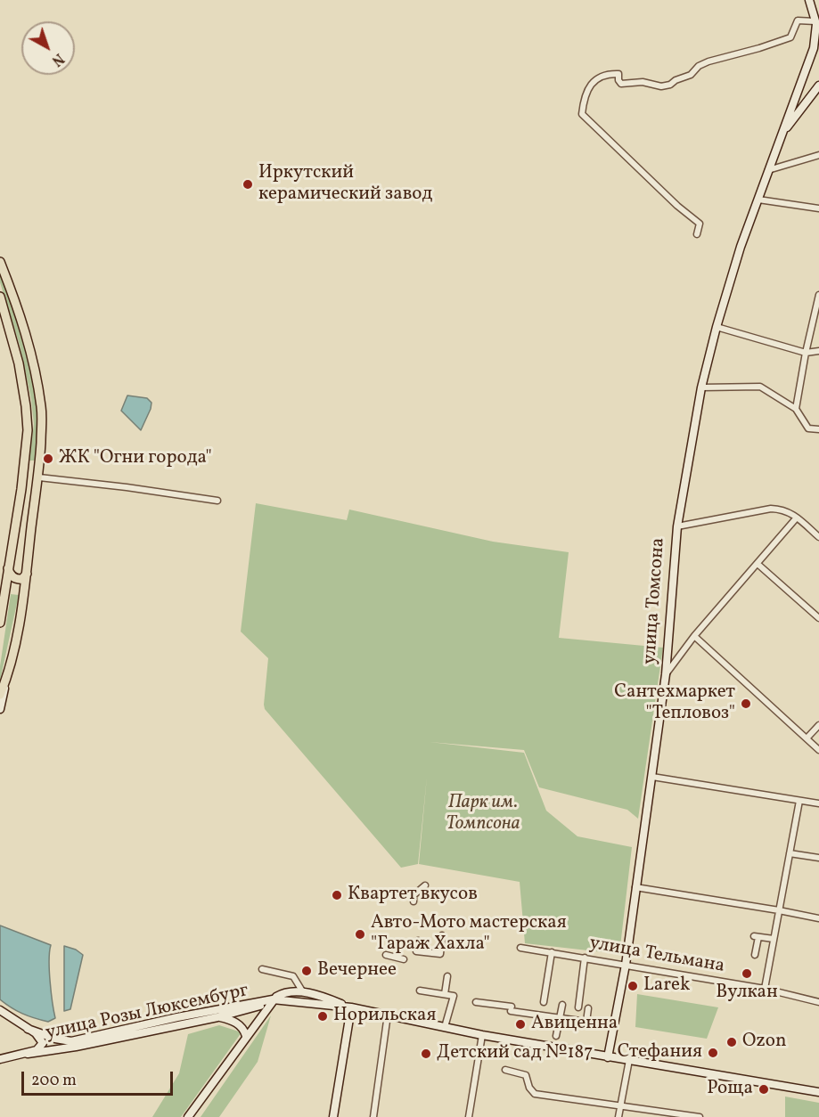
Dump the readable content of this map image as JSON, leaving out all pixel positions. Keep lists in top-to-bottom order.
{
  "streets": {
    "main road": ["улица Томсона", "улица Розы Люксембург"],
    "street": ["улица Тельмана"]
  },
  "crossings": [
    ["улица Томсона", "улица Тельмана"],
    ["улица Томсона", "улица Розы Люксембург"]
  ],
  "parks": ["Парк им. Томпсона"],
  "places": [
    "Иркутский керамический завод",
    "ЖК \"Огни города\"",
    "Сантехмаркет \"Тепловоз\"",
    "Квартет вкусов",
    "Авто-Мото мастерская \"Гараж Хахла\"",
    "Вечернее",
    "Вулкан",
    "Larek",
    "Норильская",
    "Авиценна",
    "Ozon",
    "Стефания",
    "Детский сад №187",
    "Роща"
  ],
  "scale_bar": "200 m",
  "north": "bottom right"
}
